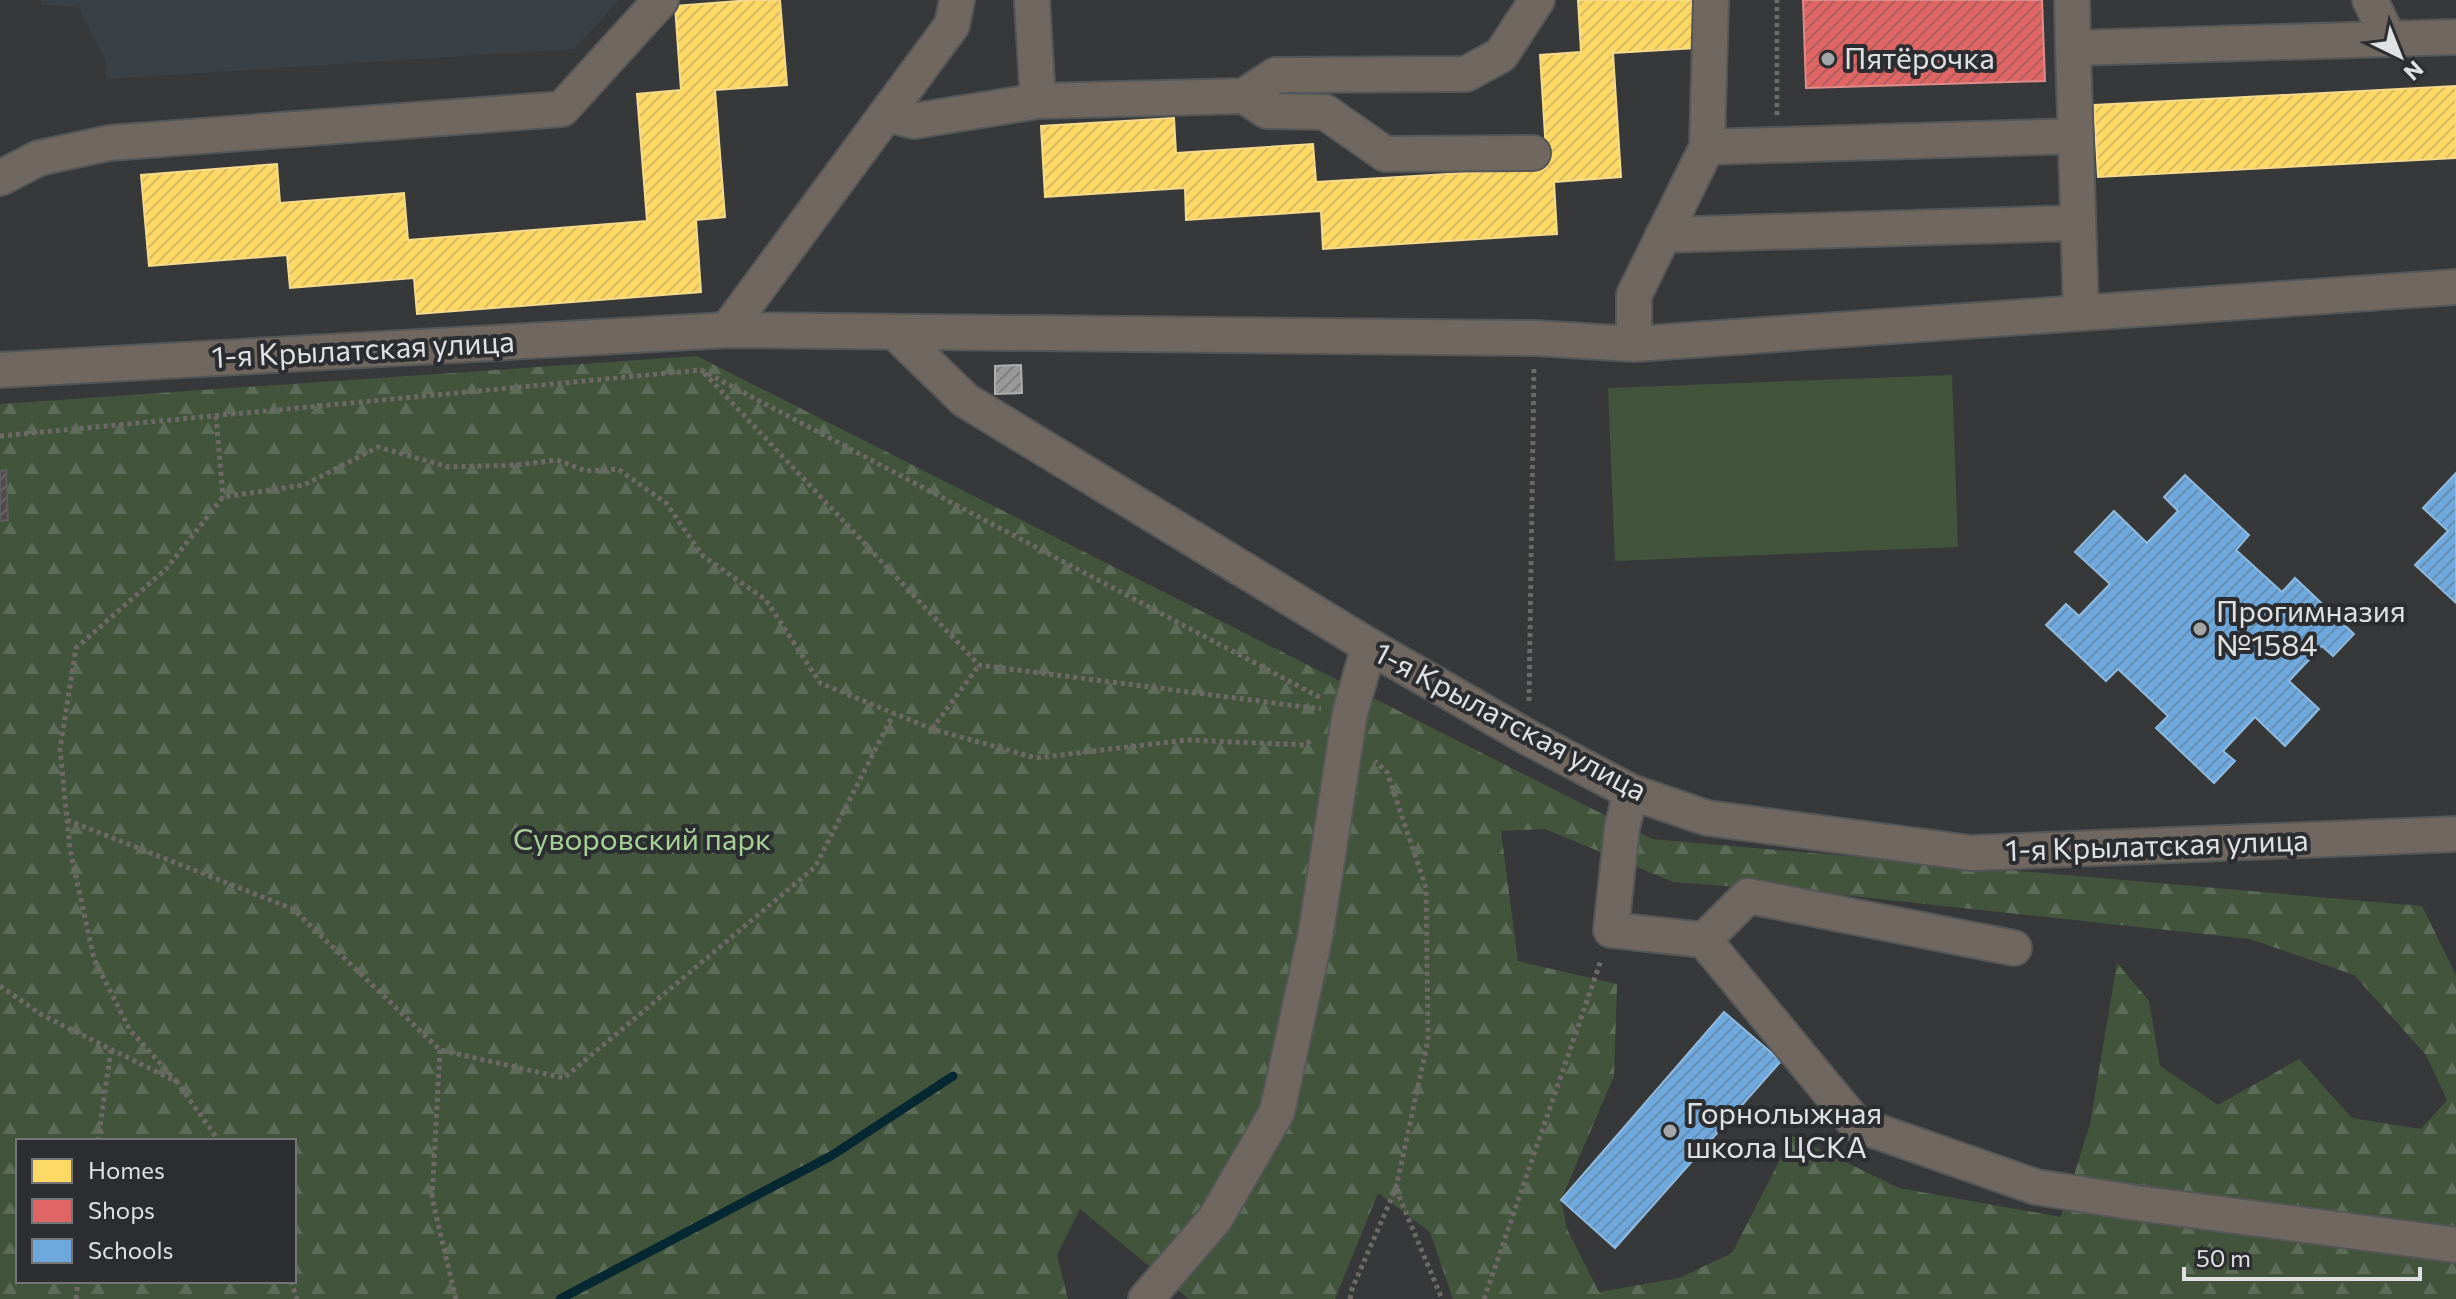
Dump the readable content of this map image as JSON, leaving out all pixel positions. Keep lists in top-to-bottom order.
{
  "streets": {
    "street": ["1-я Крылатская улица"]
  },
  "parks": ["Суворовский парк"],
  "places": ["Пятёрочка", "Прогимназия №1584", "Горнолыжная школа ЦСКА"],
  "legend": ["Homes", "Shops", "Schools"],
  "scale_bar": "50 m",
  "north": "bottom right"
}
